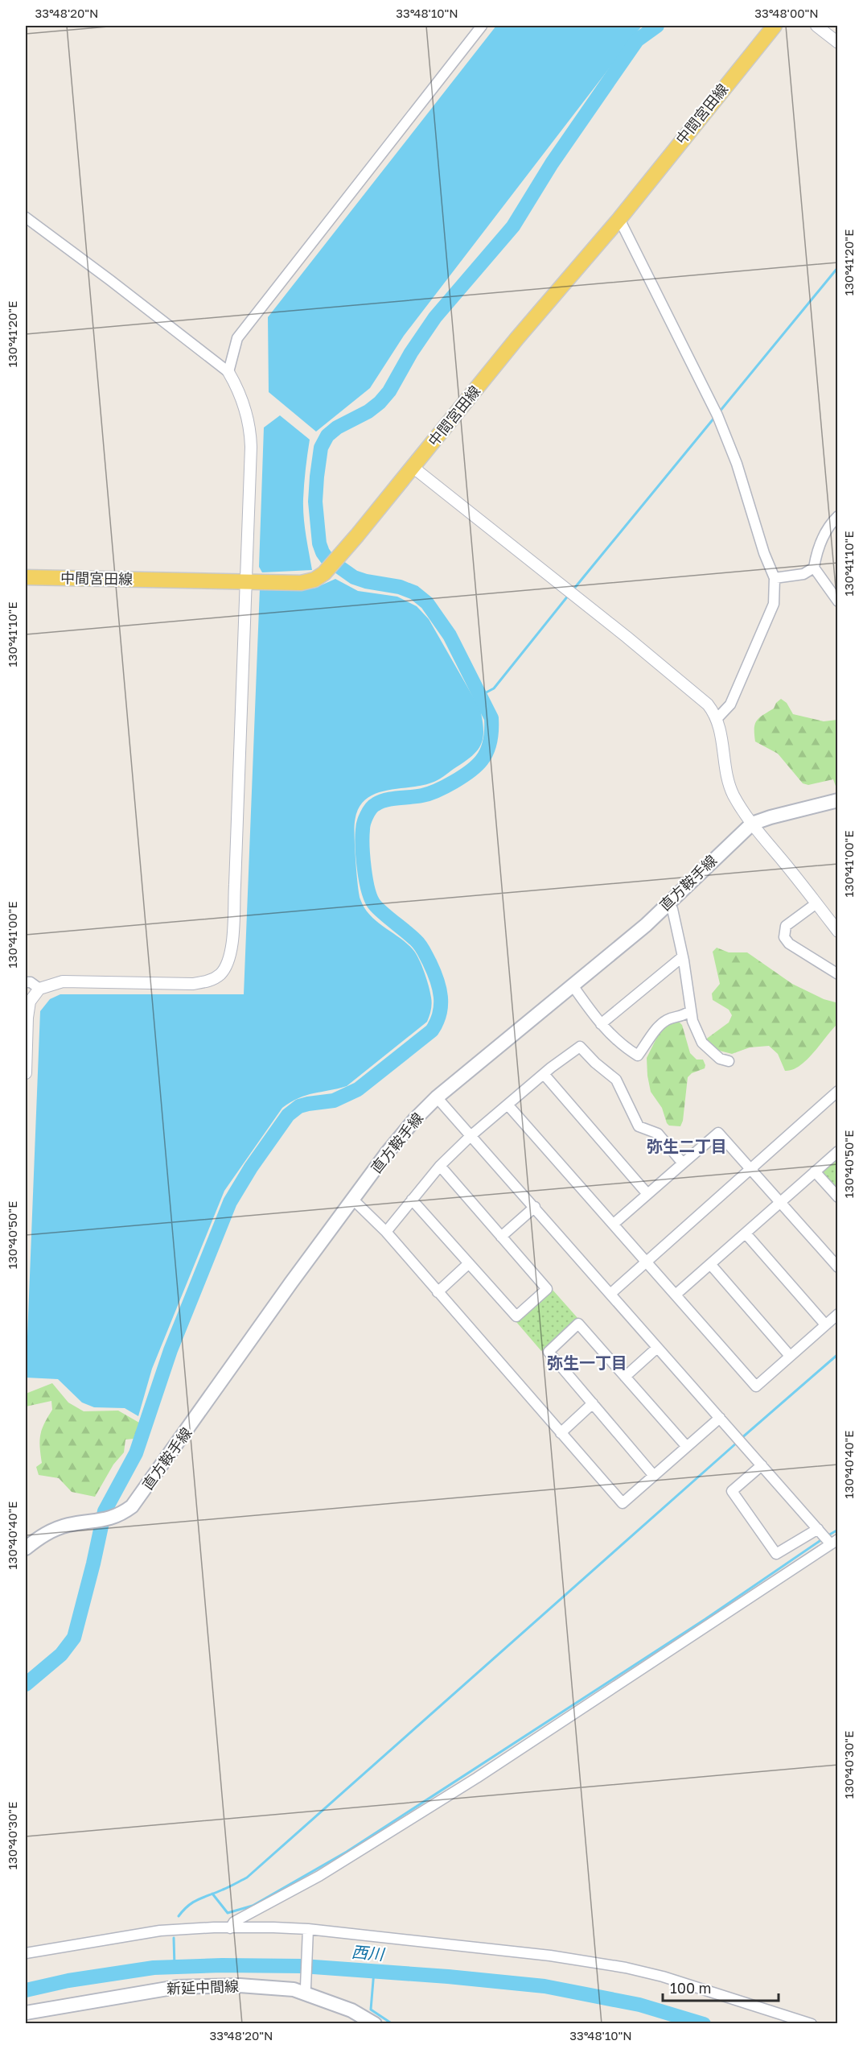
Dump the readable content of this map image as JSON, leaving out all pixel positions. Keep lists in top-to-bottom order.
{
  "streets": {
    "main road": ["中間宮田線", "直方鞍手線", "新延中間線"]
  },
  "districts": ["弥生二丁目", "弥生一丁目"],
  "water": ["西川"],
  "scale_bar": "100 m",
  "coordinates": [
    "33°48'20\"N",
    "33°48'10\"N",
    "33°48'00\"N",
    "130°41'20\"E",
    "130°41'10\"E",
    "130°41'00\"E",
    "130°40'50\"E",
    "130°40'40\"E",
    "130°40'30\"E"
  ]
}
